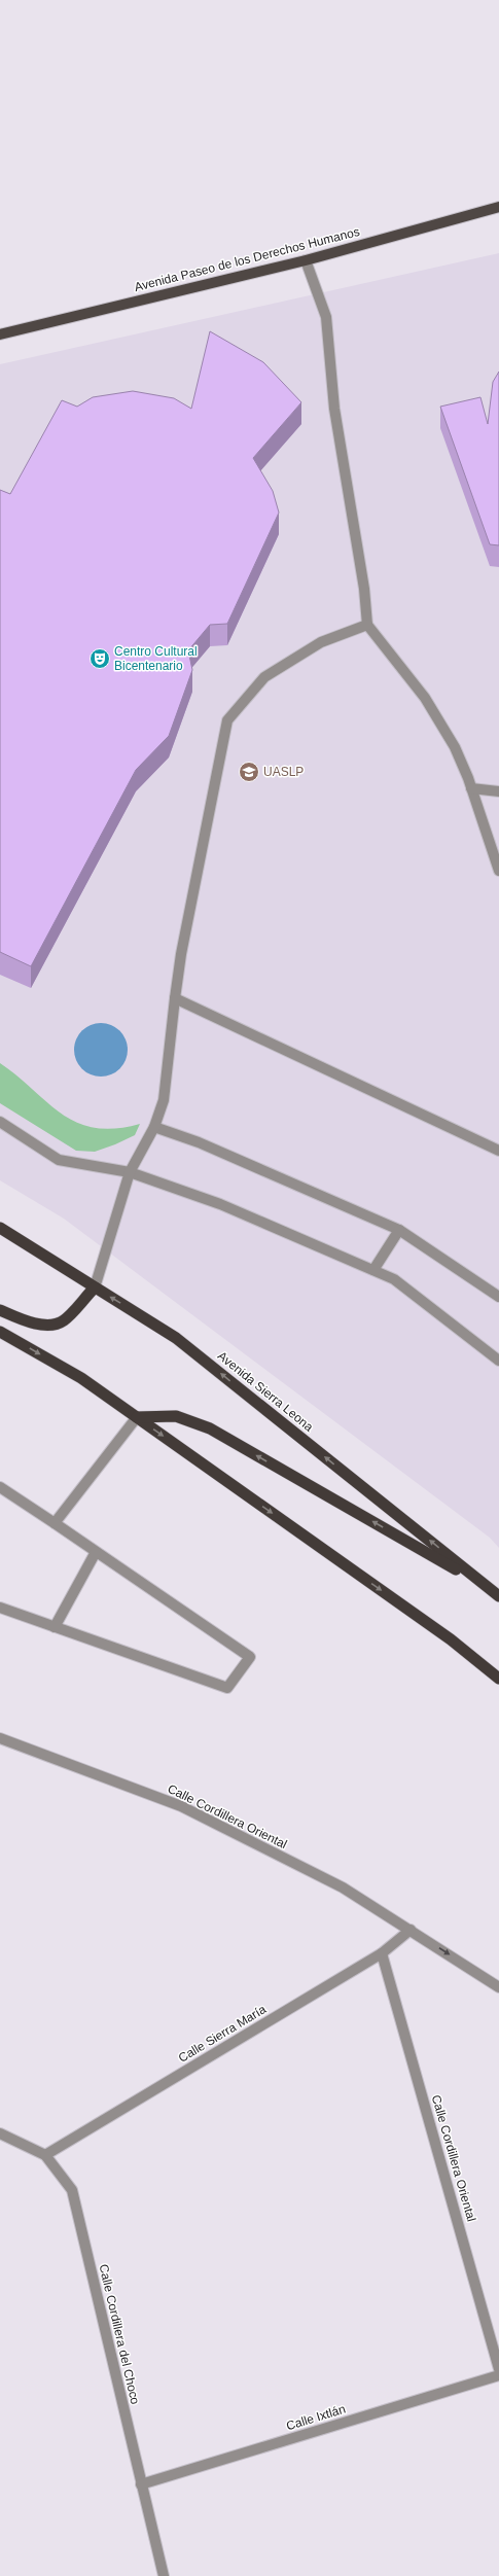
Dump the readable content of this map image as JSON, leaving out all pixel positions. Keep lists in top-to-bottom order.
{
  "streets": {
    "highway": ["Avenida Sierra Leona"],
    "main road": ["Avenida Paseo de los Derechos Humanos"],
    "street": [
      "Calle Cordillera Oriental",
      "Calle Sierra María",
      "Calle Cordillera del Choco",
      "Calle Ixtlán"
    ]
  },
  "crossings": [
    ["Calle Cordillera Oriental", "Calle Sierra María"],
    ["Calle Sierra María", "Calle Cordillera del Choco"],
    ["Calle Cordillera del Choco", "Calle Ixtlán"]
  ],
  "places": {
    "theatre": ["Centro Cultural Bicentenario"],
    "school or university": ["UASLP"]
  }
}
